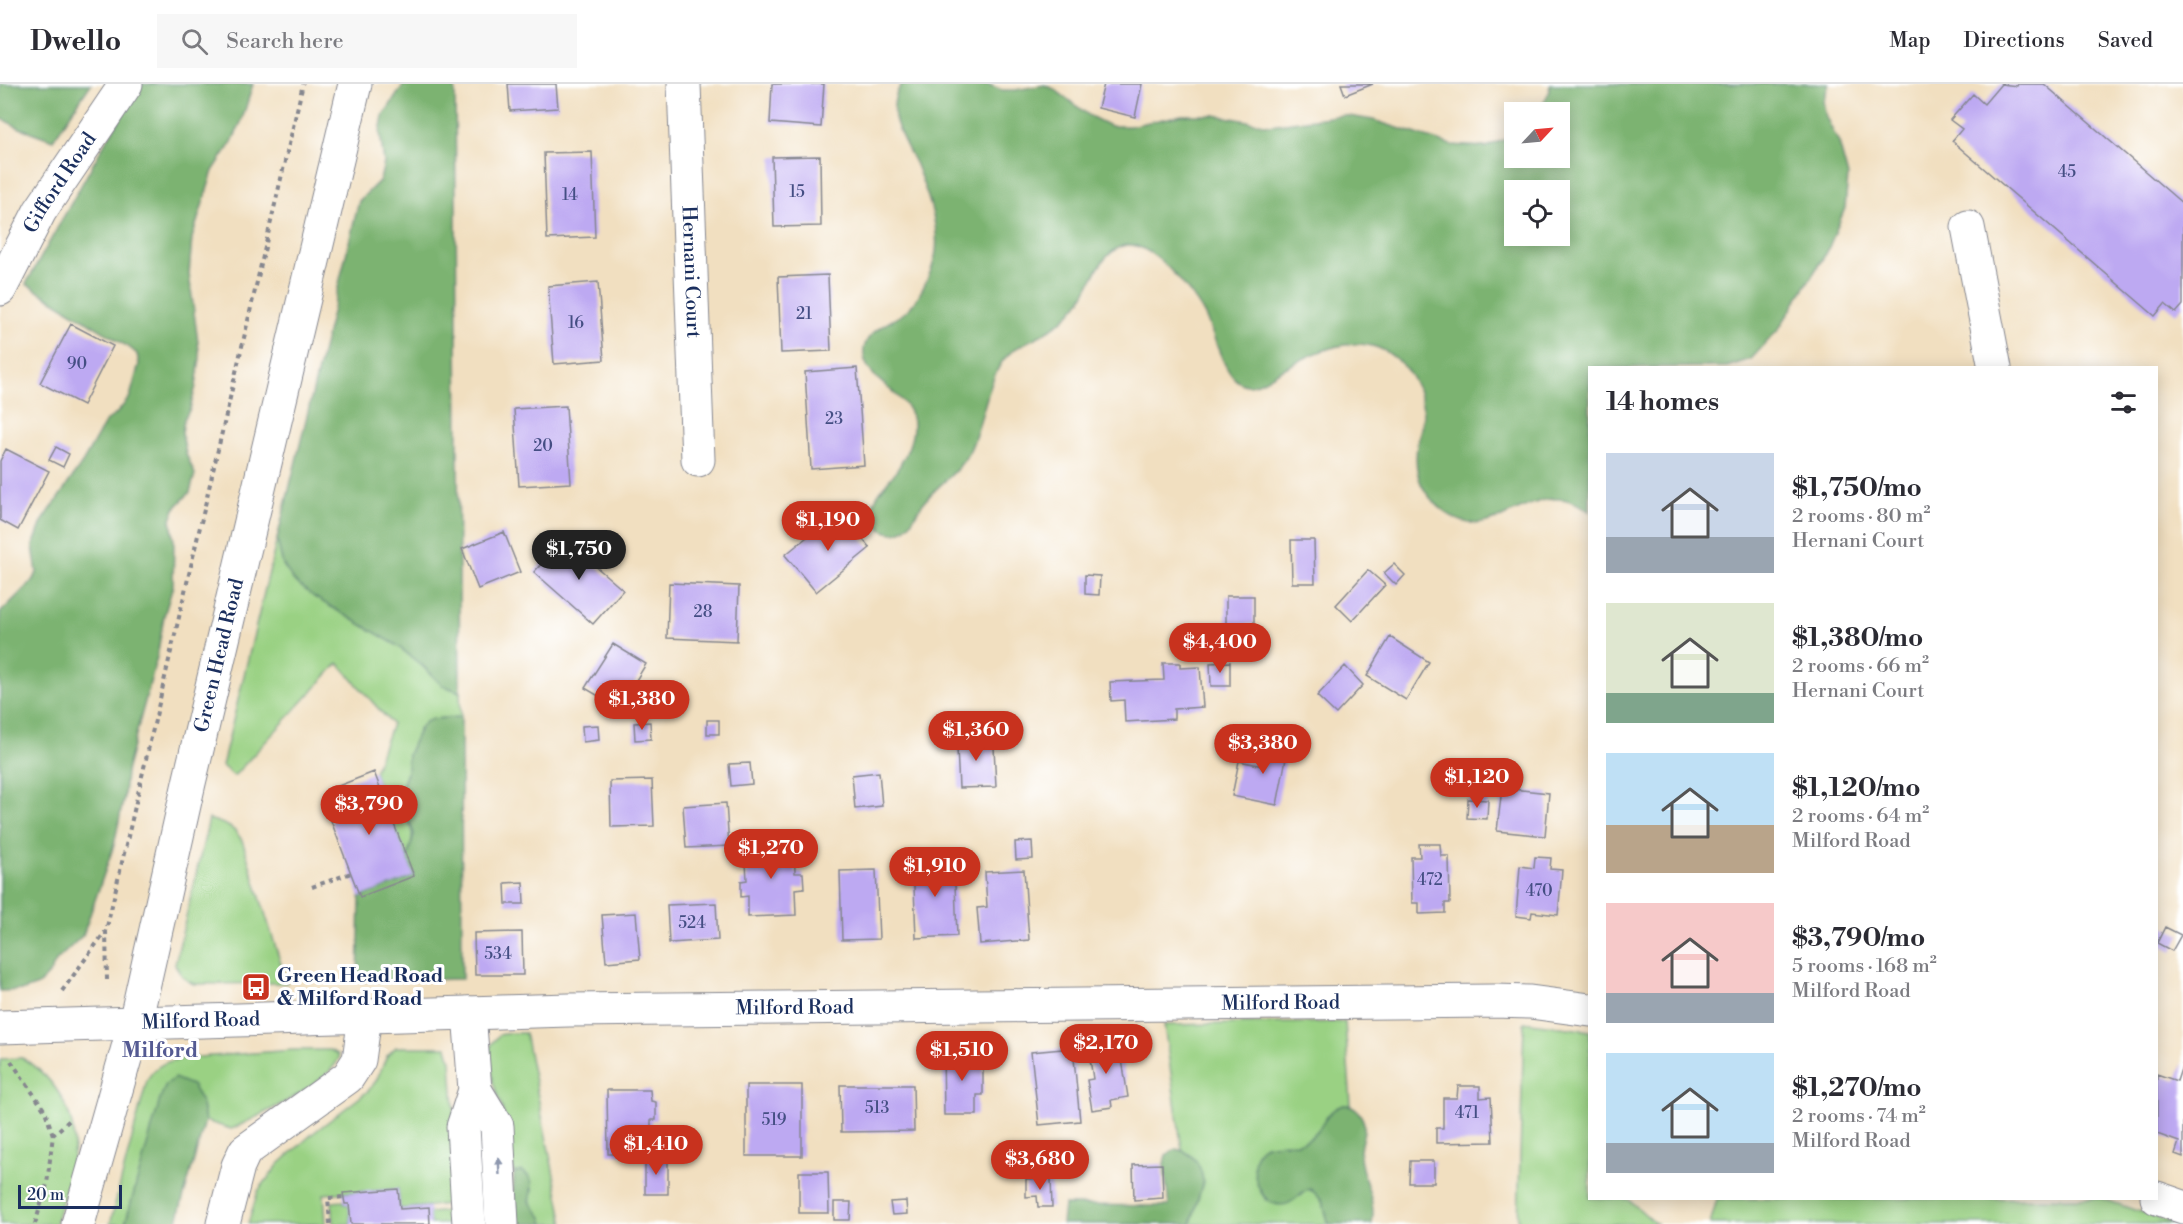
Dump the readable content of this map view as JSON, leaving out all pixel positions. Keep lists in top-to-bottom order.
{
  "streets": {
    "street": [
      "Gifford Road",
      "Hernani Court",
      "Green Head Road",
      "Milford Road"
    ]
  },
  "crossings": [
    ["Green Head Road", "Milford Road"]
  ],
  "districts": ["Milford"],
  "places": {
    "bus stop": ["Green Head Road & Milford Road"]
  },
  "house_numbers": [
    "45",
    "15",
    "14",
    "21",
    "16",
    "90",
    "23",
    "20",
    "28",
    "472",
    "470",
    "524",
    "534",
    "513",
    "471",
    "519"
  ],
  "scale_bar": "20 m",
  "north": "top right",
  "page": {
    "header": "Dwello",
    "search": "Search here",
    "nav": ["Map", "Directions", "Saved"],
    "heading": "14 homes",
    "list": [
      {
        "name": "$1,750/mo",
        "note": "2 rooms · 80 m² · Hernani Court"
      },
      {
        "name": "$1,380/mo",
        "note": "2 rooms · 66 m² · Hernani Court"
      },
      {
        "name": "$1,120/mo",
        "note": "2 rooms · 64 m² · Milford Road"
      },
      {
        "name": "$3,790/mo",
        "note": "5 rooms · 168 m² · Milford Road"
      },
      {
        "name": "$1,270/mo",
        "note": "2 rooms · 74 m² · Milford Road"
      }
    ],
    "price": [
      "$1,190",
      "$1,750",
      "$4,400",
      "$1,380",
      "$1,360",
      "$3,380",
      "$1,120",
      "$3,790",
      "$1,270",
      "$1,910",
      "$2,170",
      "$1,510",
      "$1,410",
      "$3,680"
    ],
    "scale": "20 m"
  }
}
